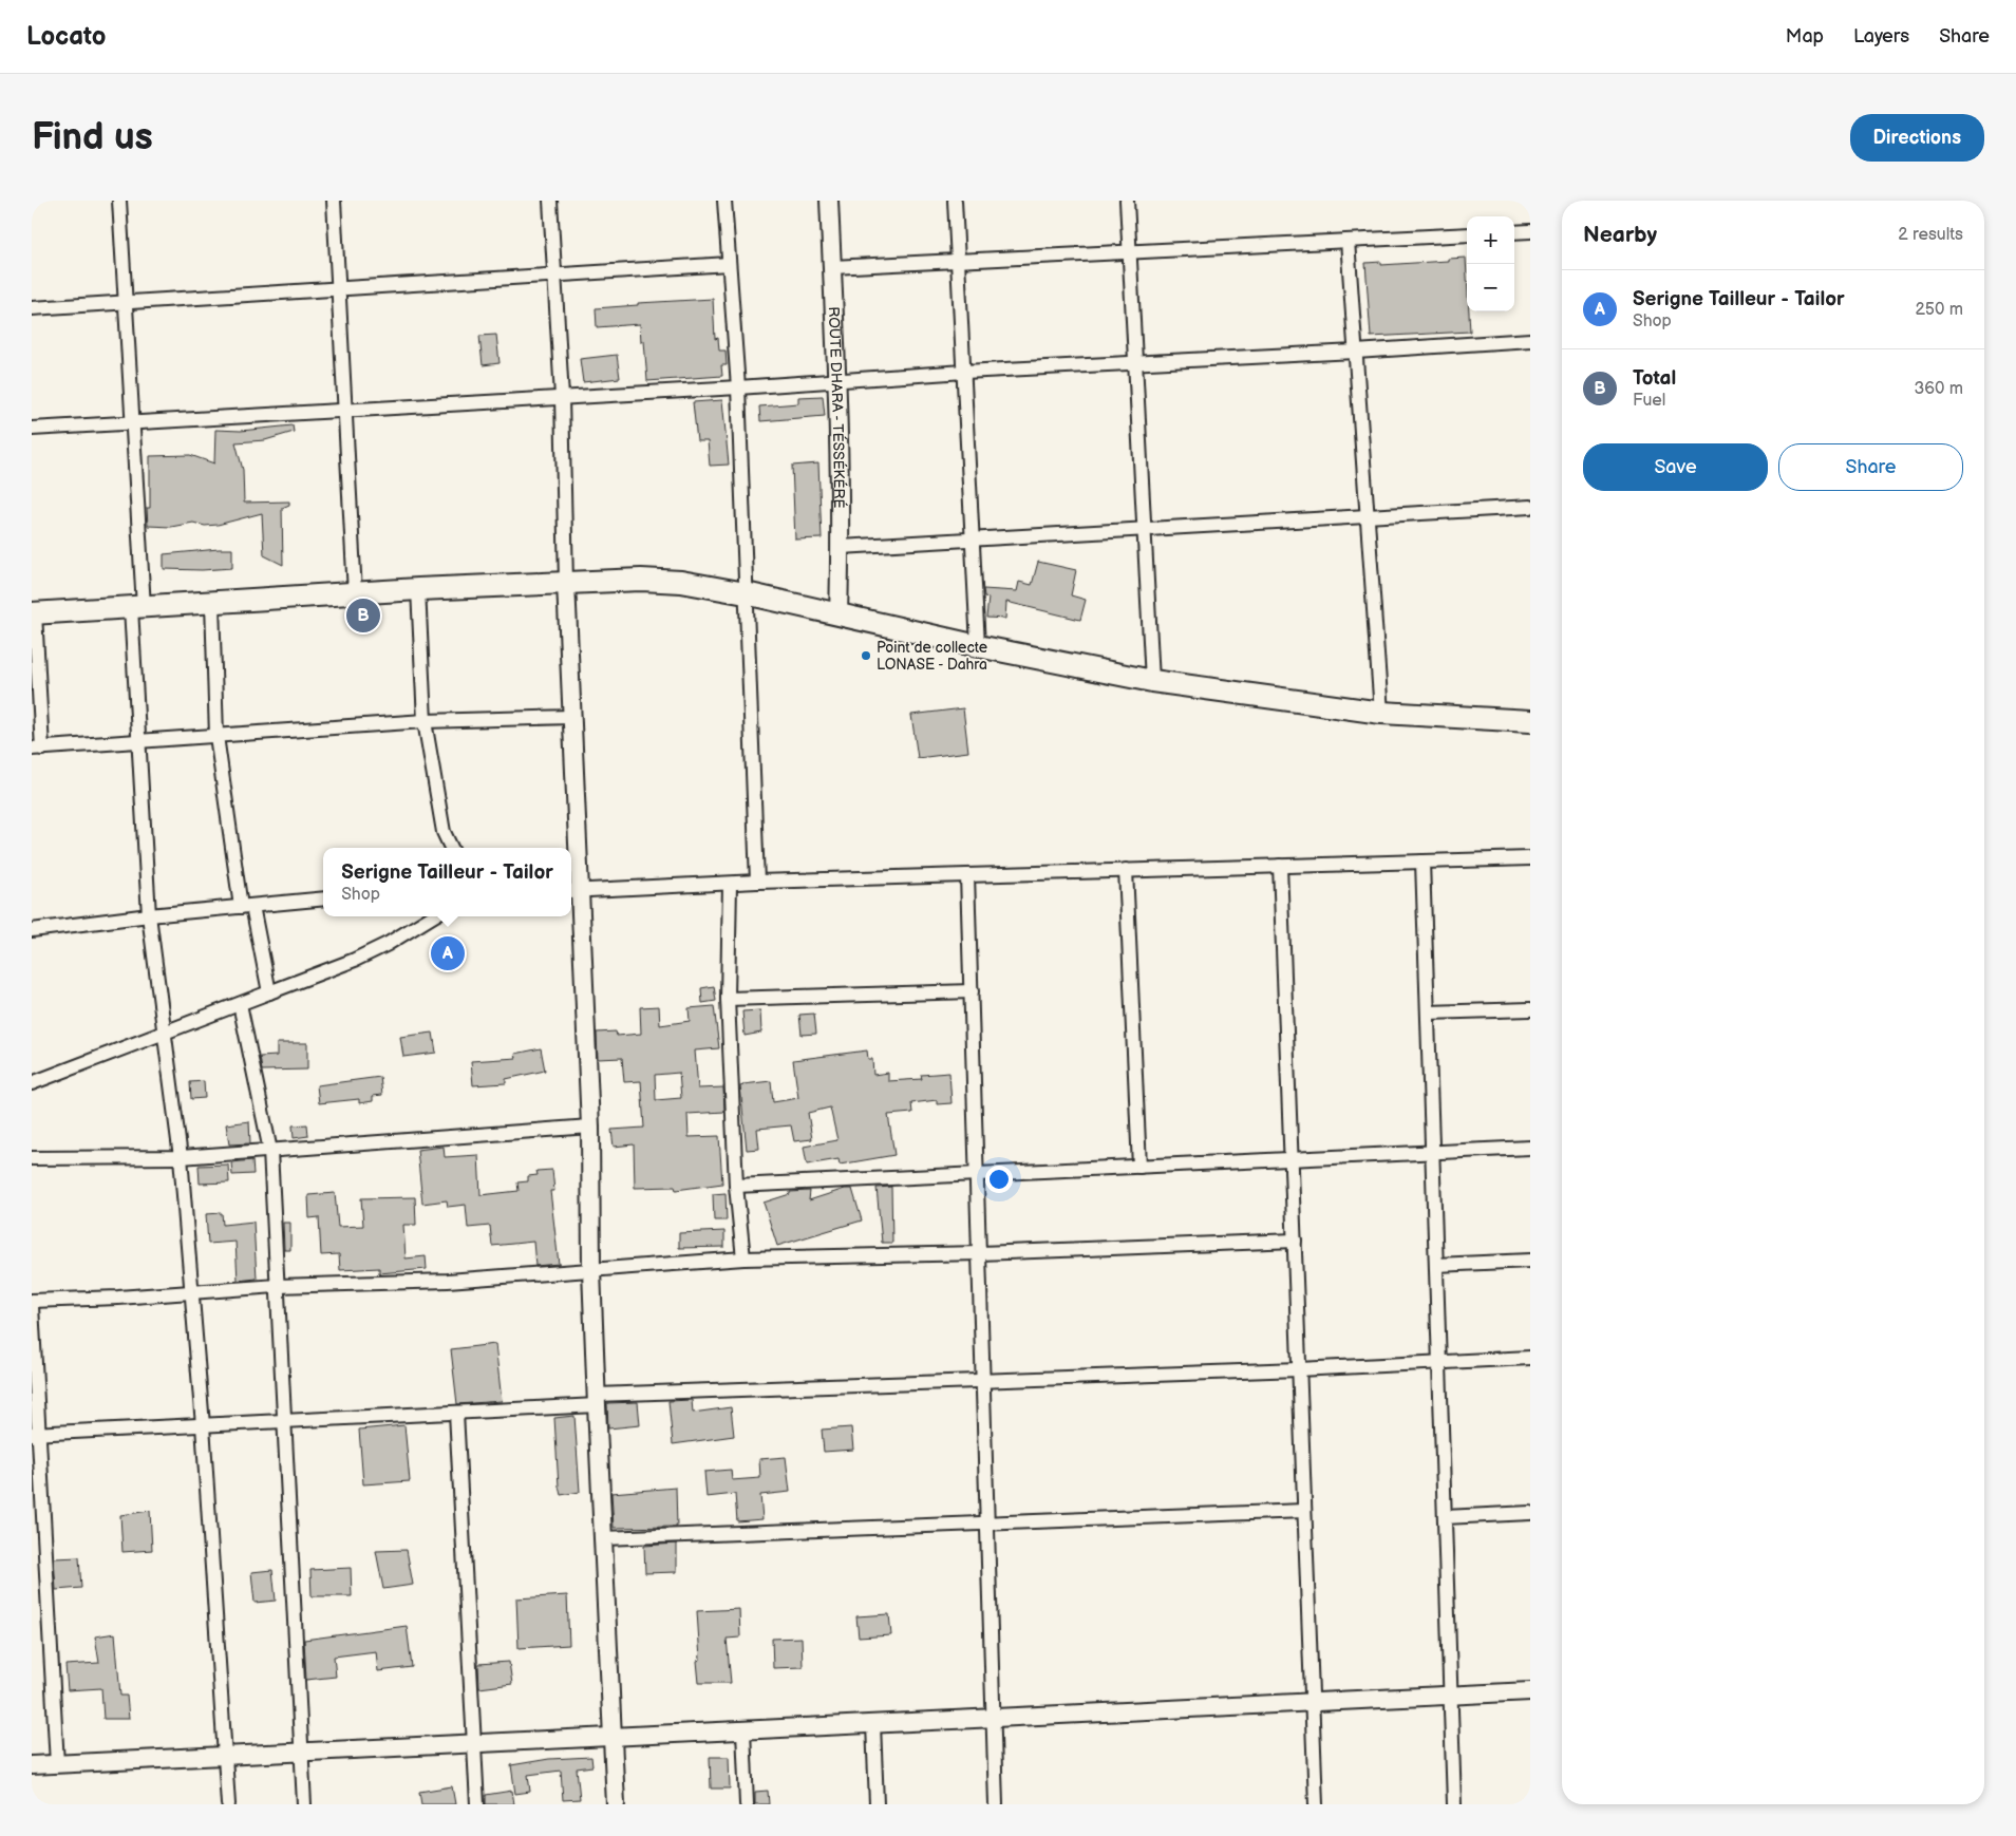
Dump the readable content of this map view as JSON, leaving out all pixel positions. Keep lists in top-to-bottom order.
{
  "streets": {
    "street": ["ROUTE DHARA - TÉSSÉKÉRÉ"]
  },
  "places": ["Point de collecte LONASE - Dahra"],
  "page": {
    "header": "Locato",
    "nav": ["Map", "Layers", "Share"],
    "buttons": [
      "Directions",
      ["Save", "Share"]
    ],
    "title": "Find us",
    "heading": ["Nearby", "2 results"],
    "map_buttons": ["+", "−"],
    "list": [
      {
        "mark": "A",
        "name": "Serigne Tailleur - Tailor",
        "note": "Shop",
        "value": "250 m"
      },
      {
        "mark": "B",
        "name": "Total",
        "note": "Fuel",
        "value": "360 m"
      }
    ],
    "pins": ["B", "A"],
    "popup": ["Serigne Tailleur - Tailor", "Shop"]
  }
}
